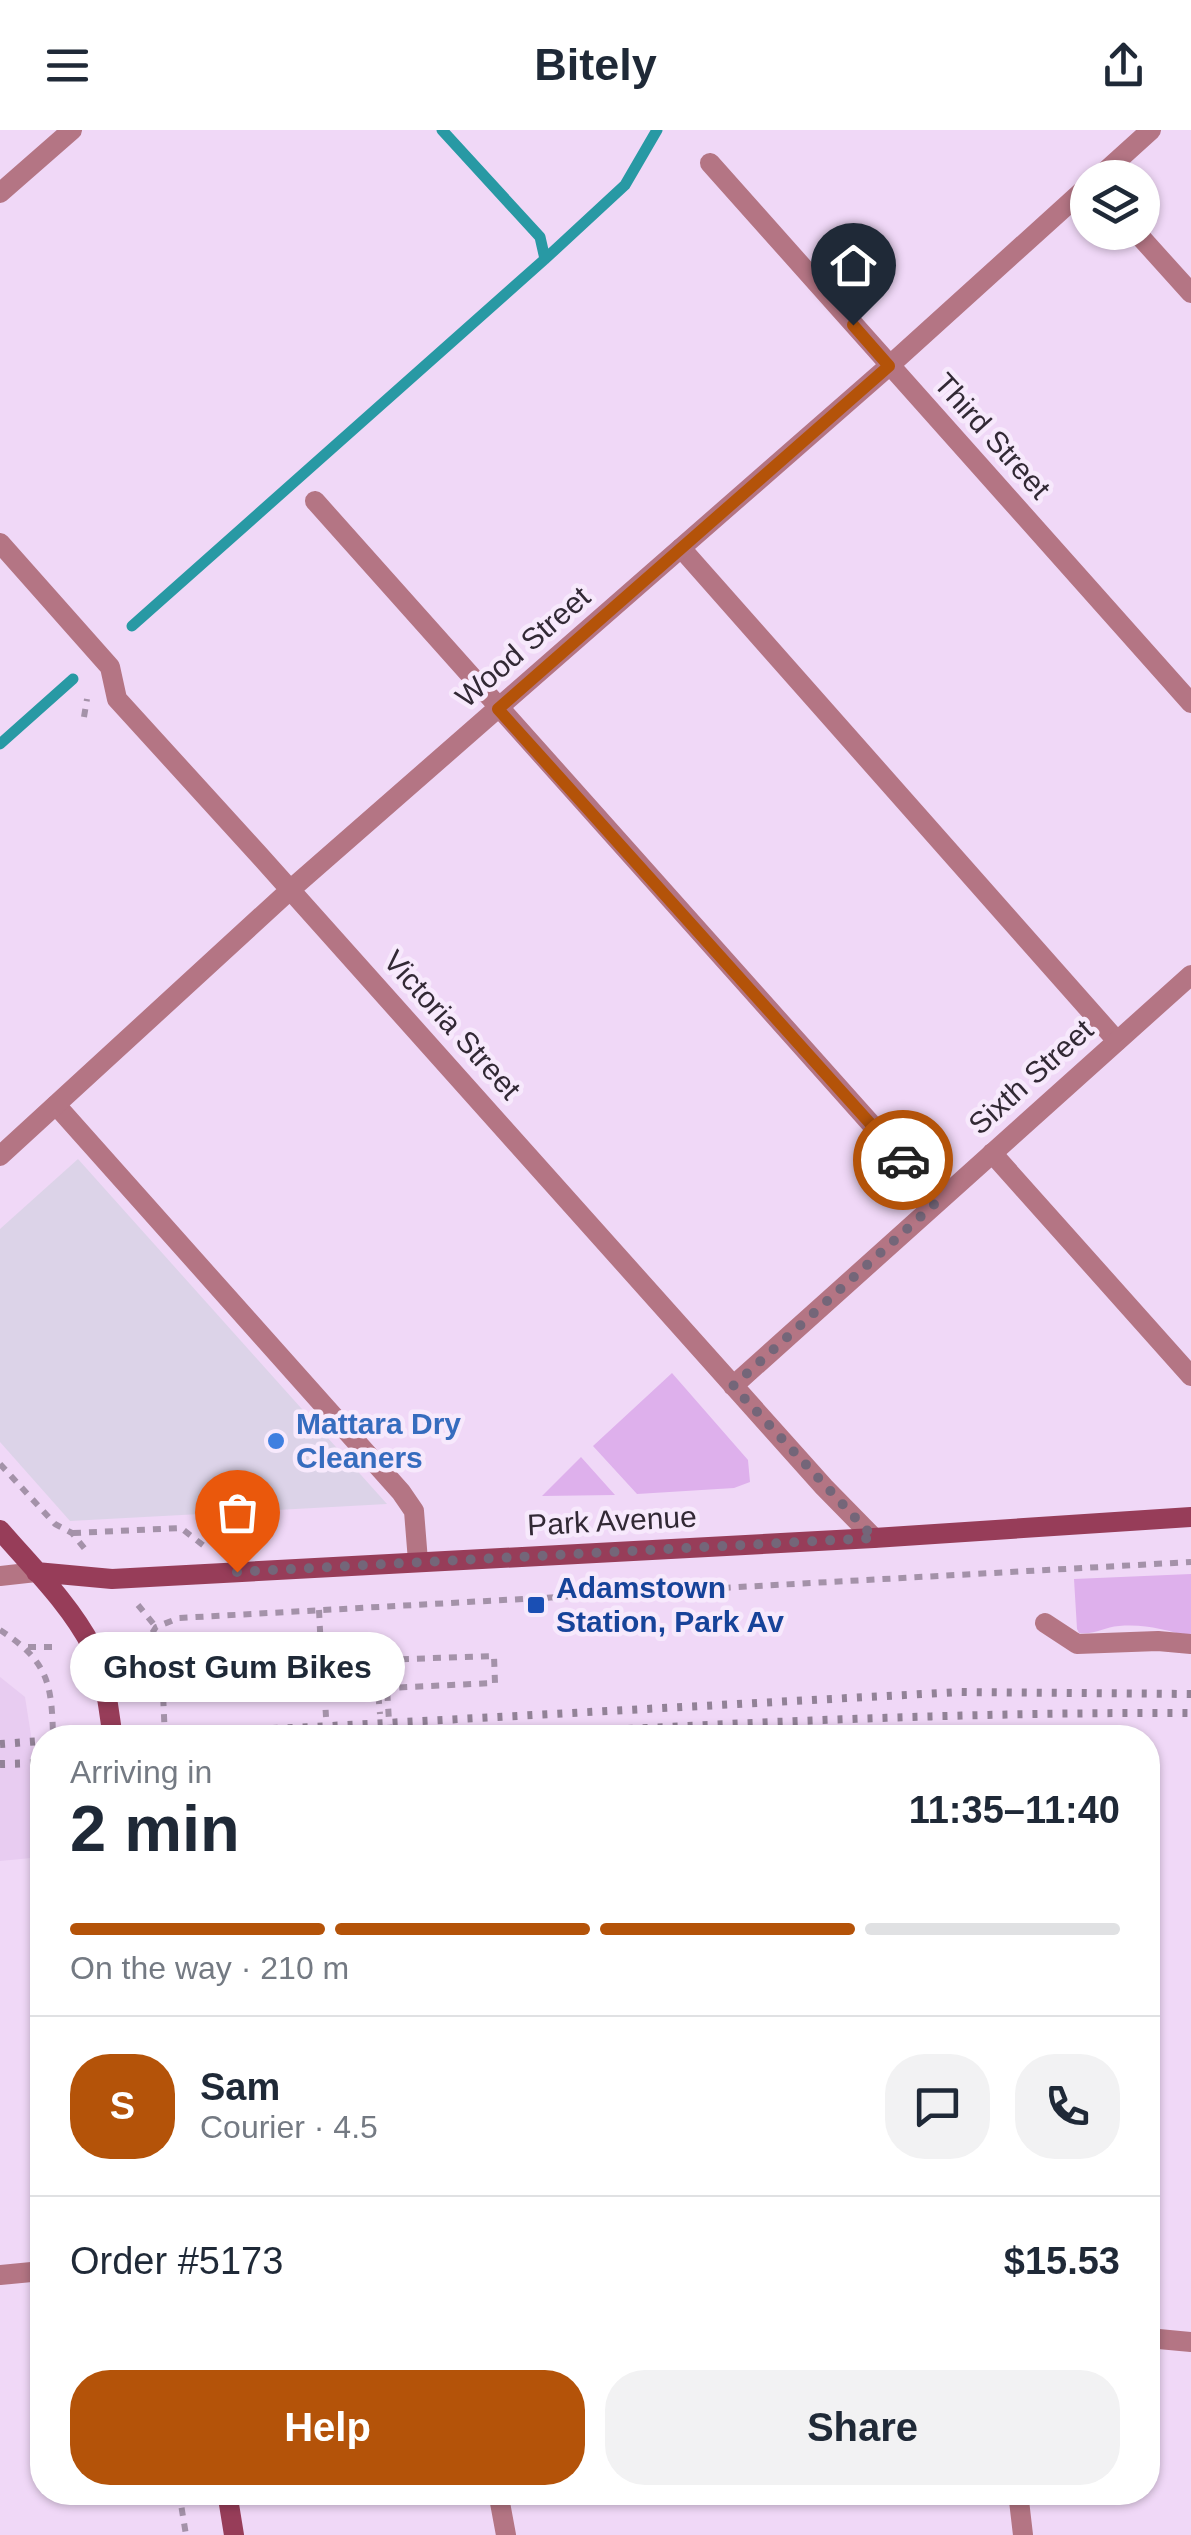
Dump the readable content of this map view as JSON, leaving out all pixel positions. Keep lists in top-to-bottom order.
{
  "streets": {
    "main road": ["Park Avenue"],
    "street": [
      "Third Street",
      "Wood Street",
      "Victoria Street",
      "Sixth Street"
    ]
  },
  "crossings": [
    ["Third Street", "Wood Street"],
    ["Wood Street", "Victoria Street"],
    ["Victoria Street", "Sixth Street"],
    ["Victoria Street", "Park Avenue"]
  ],
  "places": {
    "other": ["Mattara Dry Cleaners", "Ghost Gum Bikes"],
    "transit": ["Adamstown Station, Park Av"]
  },
  "page": {
    "header": "Bitely",
    "bubble": "Ghost Gum Bikes",
    "heading": ["2 min", "Arriving in", "11:35–11:40"],
    "panel": [
      "Sam",
      "Courier · 4.5",
      "Order #5173",
      "$15.53"
    ],
    "bar": "On the way · 210 m",
    "round": "S",
    "buttons": ["Help", "Share"]
  }
}
